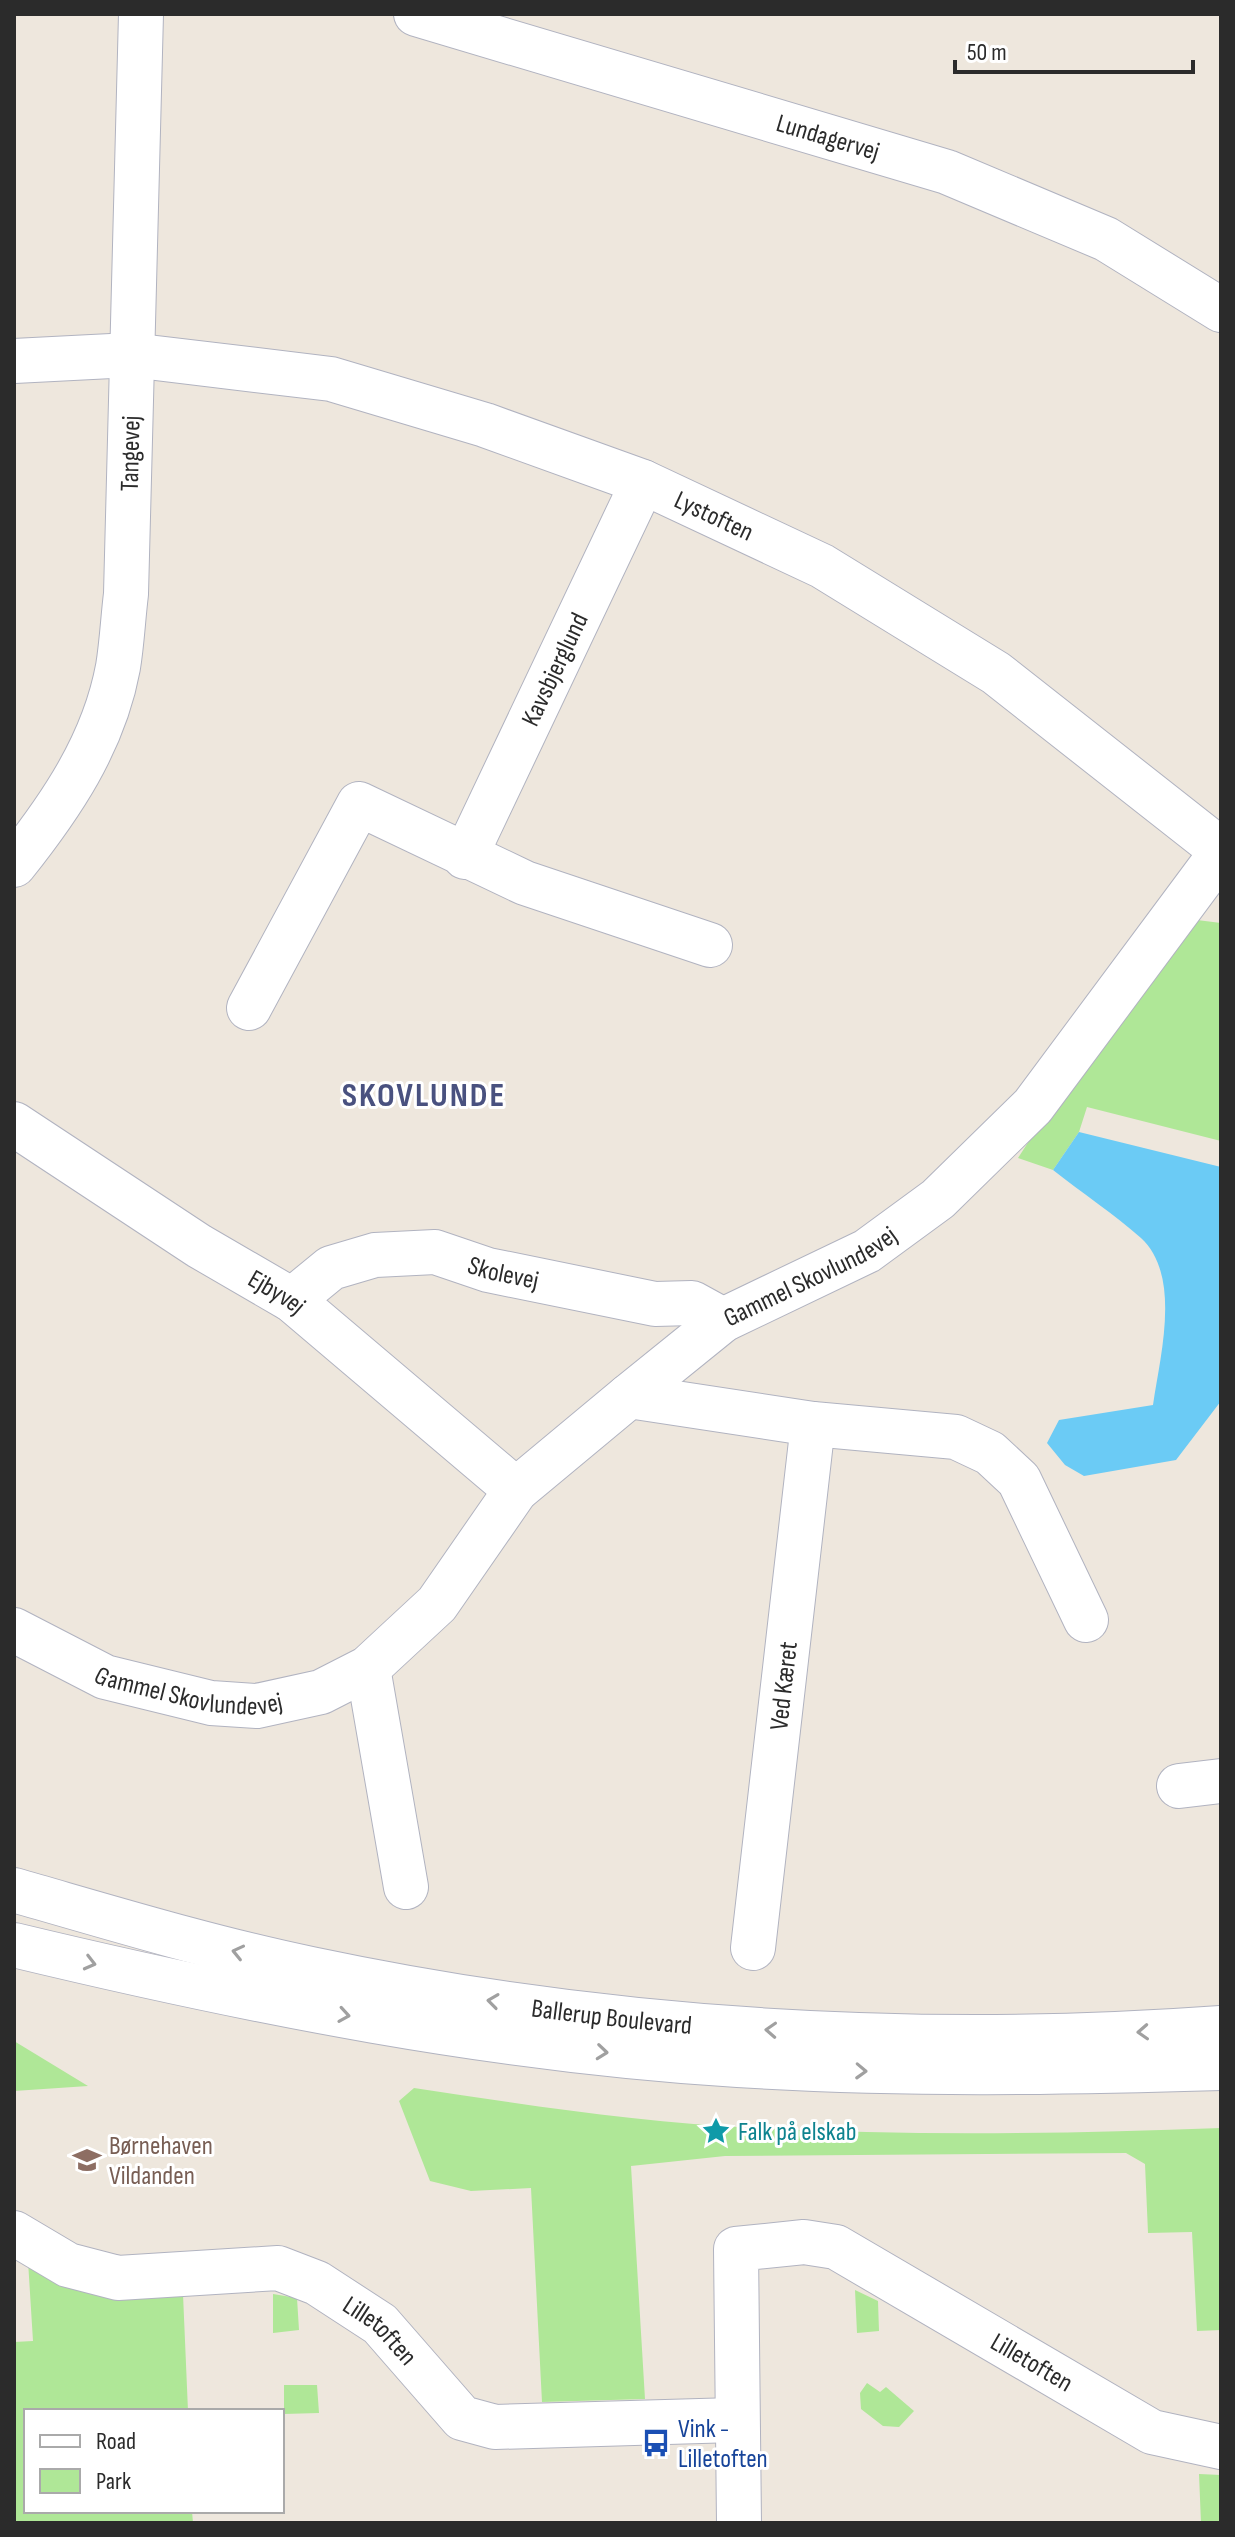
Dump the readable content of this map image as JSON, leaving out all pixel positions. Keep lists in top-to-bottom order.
{
  "streets": {
    "street": [
      "Lundagervej",
      "Tangevej",
      "Lystoften",
      "Kavsbjerglund",
      "Skolevej",
      "Gammel Skovlundevej",
      "Ejbyvej",
      "Ved Kæret",
      "Ballerup Boulevard",
      "Lilletoften"
    ]
  },
  "crossings": [
    ["Tangevej", "Lystoften"],
    ["Lystoften", "Kavsbjerglund"],
    ["Lystoften", "Gammel Skovlundevej"],
    ["Skolevej", "Gammel Skovlundevej"],
    ["Skolevej", "Ejbyvej"],
    ["Gammel Skovlundevej", "Ejbyvej"]
  ],
  "districts": ["SKOVLUNDE"],
  "places": {
    "place": ["Falk på elskab"],
    "school or university": ["Børnehaven Vildanden"],
    "bus stop": ["Vink - Lilletoften"]
  },
  "legend": ["Road", "Park"],
  "scale_bar": "50 m"
}
